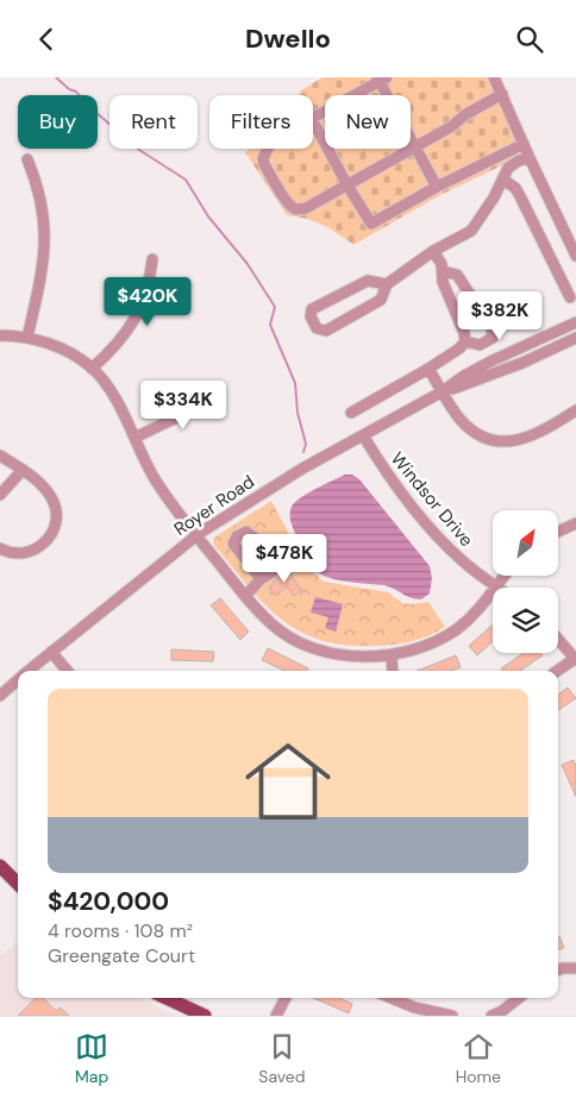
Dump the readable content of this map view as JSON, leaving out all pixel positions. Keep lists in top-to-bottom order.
{
  "streets": {
    "street": ["Windsor Drive", "Royer Road"]
  },
  "crossings": [
    ["Windsor Drive", "Royer Road"]
  ],
  "north": "top right",
  "page": {
    "header": "Dwello",
    "chip": [
      "Buy",
      "Rent",
      "Filters",
      "New"
    ],
    "price": [
      "$420K",
      "$382K",
      "$334K",
      "$478K"
    ],
    "list": [
      {
        "name": "$420,000",
        "note": "4 rooms · 108 m² · Greengate Court"
      }
    ],
    "tabs": ["Map", "Saved", "Home"]
  }
}
